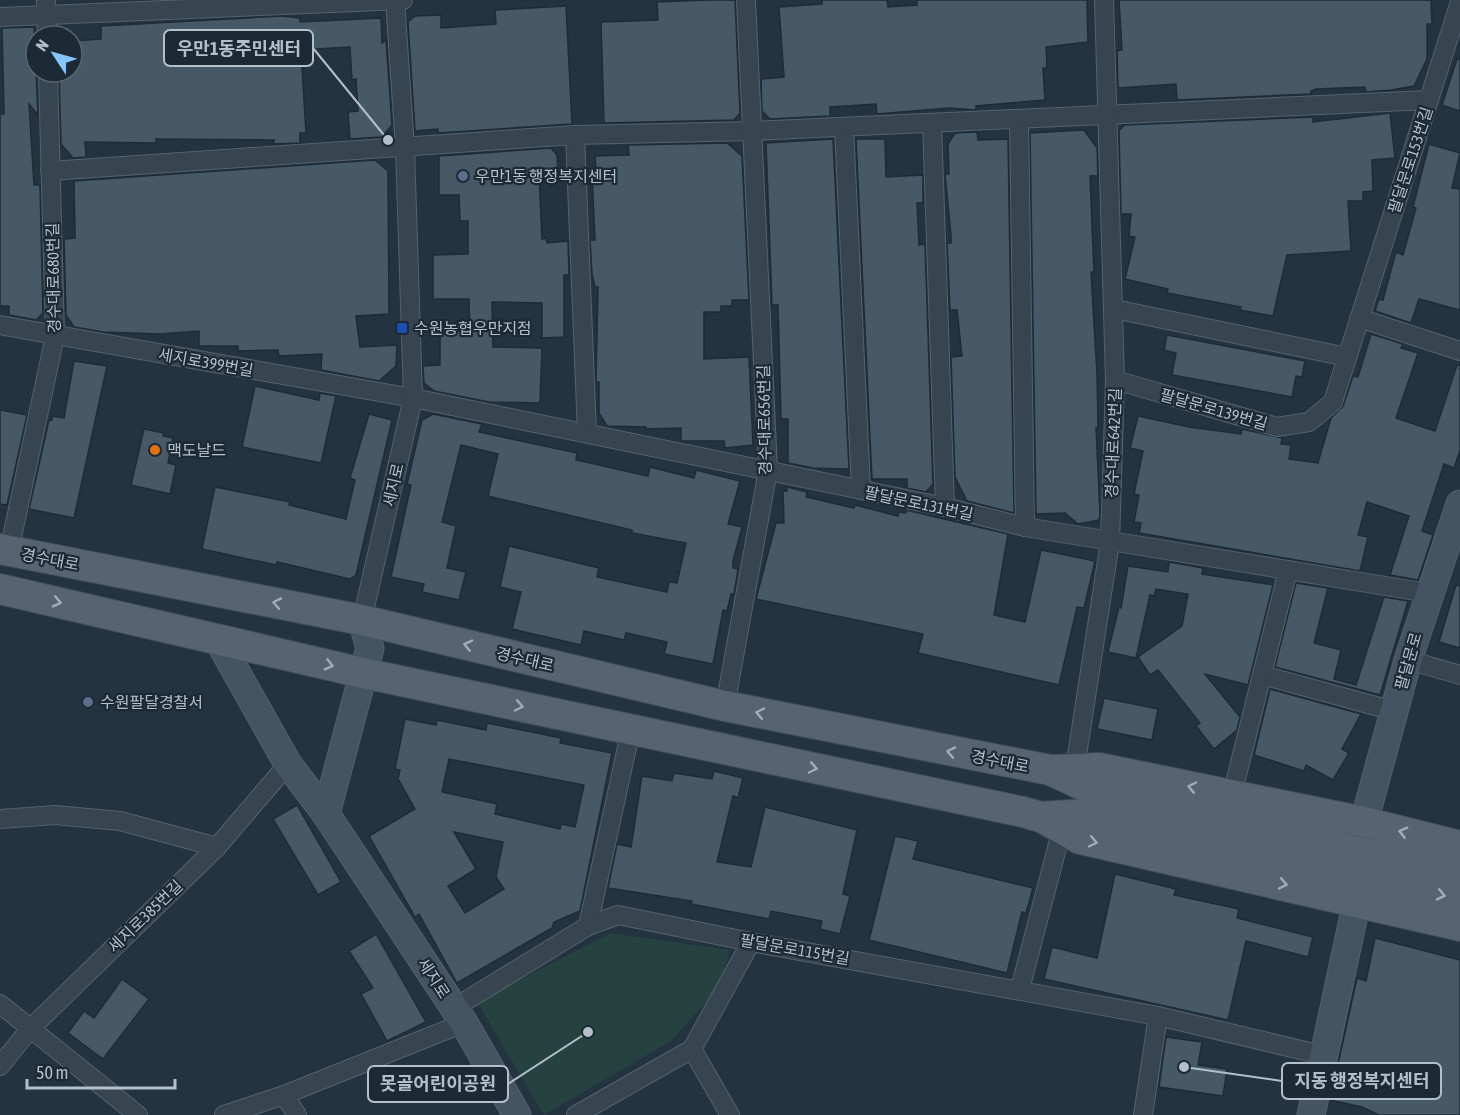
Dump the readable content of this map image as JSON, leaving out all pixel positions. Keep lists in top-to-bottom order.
{
  "streets": {
    "main road": ["경수대로"],
    "street": [
      "팔달문로153번길",
      "경수대로680번길",
      "세지로399번길",
      "팔달문로139번길",
      "경수대로656번길",
      "경수대로642번길",
      "세지로",
      "팔달문로131번길",
      "팔달문로",
      "세지로385번길",
      "팔달문로115번길"
    ]
  },
  "crossings": [
    ["팔달문로153번길", "팔달문로139번길"],
    ["경수대로680번길", "세지로399번길"],
    ["경수대로680번길", "경수대로"],
    ["세지로399번길", "세지로"],
    ["세지로399번길", "팔달문로131번길"],
    ["팔달문로139번길", "경수대로642번길"],
    ["경수대로656번길", "팔달문로131번길"],
    ["경수대로656번길", "경수대로"],
    ["경수대로642번길", "팔달문로131번길"],
    ["경수대로642번길", "경수대로"],
    ["세지로", "팔달문로131번길"],
    ["세지로", "경수대로"],
    ["세지로", "세지로385번길"],
    ["세지로", "팔달문로115번길"],
    ["팔달문로131번길", "팔달문로"],
    ["경수대로", "팔달문로"]
  ],
  "places": {
    "other": [
      "우만1동주민센터",
      "우만1동 행정복지센터",
      "맥도날드",
      "수원팔달경찰서",
      "못골어린이공원",
      "지동 행정복지센터"
    ],
    "transit": ["수원농협우만지점"]
  },
  "scale_bar": "50 m",
  "north": "top left"
}
